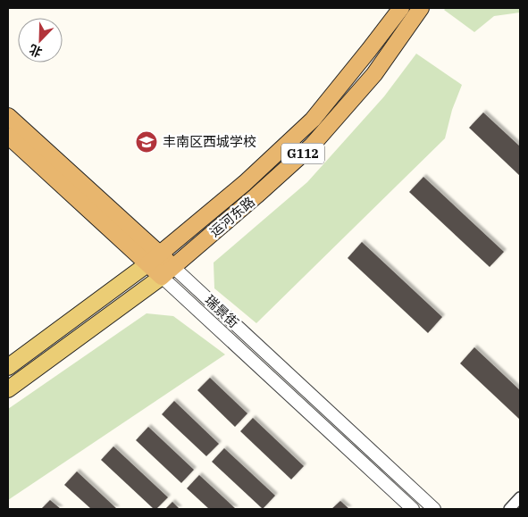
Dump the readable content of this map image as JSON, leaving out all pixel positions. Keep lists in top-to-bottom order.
{
  "streets": {
    "highway": ["G112", "运河东路", "瑞景街"]
  },
  "crossings": [
    ["运河东路", "瑞景街"]
  ],
  "places": {
    "school or university": ["丰南区西城学校"]
  },
  "north": "bottom left"
}
